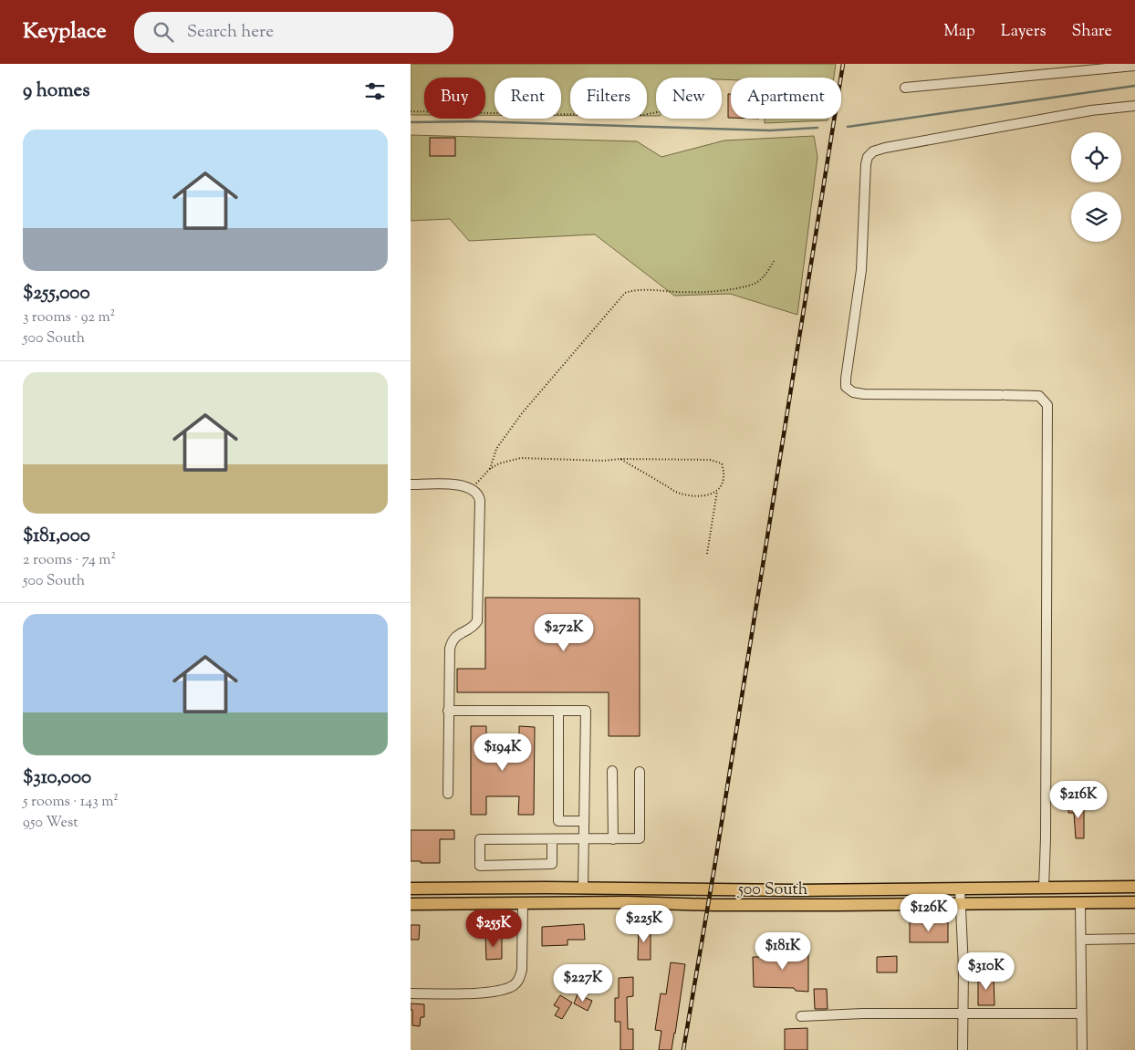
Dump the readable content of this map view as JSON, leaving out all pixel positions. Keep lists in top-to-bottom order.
{
  "streets": {
    "main road": ["500 South"]
  },
  "page": {
    "header": "Keyplace",
    "search": "Search here",
    "nav": ["Map", "Layers", "Share"],
    "heading": "9 homes",
    "chip": [
      "Buy",
      "Rent",
      "Filters",
      "New",
      "Apartment"
    ],
    "list": [
      {
        "name": "$255,000",
        "note": "3 rooms · 92 m² · 500 South"
      },
      {
        "name": "$181,000",
        "note": "2 rooms · 74 m² · 500 South"
      },
      {
        "name": "$310,000",
        "note": "5 rooms · 143 m² · 950 West"
      }
    ],
    "price": [
      "$272K",
      "$194K",
      "$216K",
      "$126K",
      "$225K",
      "$255K",
      "$181K",
      "$310K",
      "$227K"
    ]
  }
}
